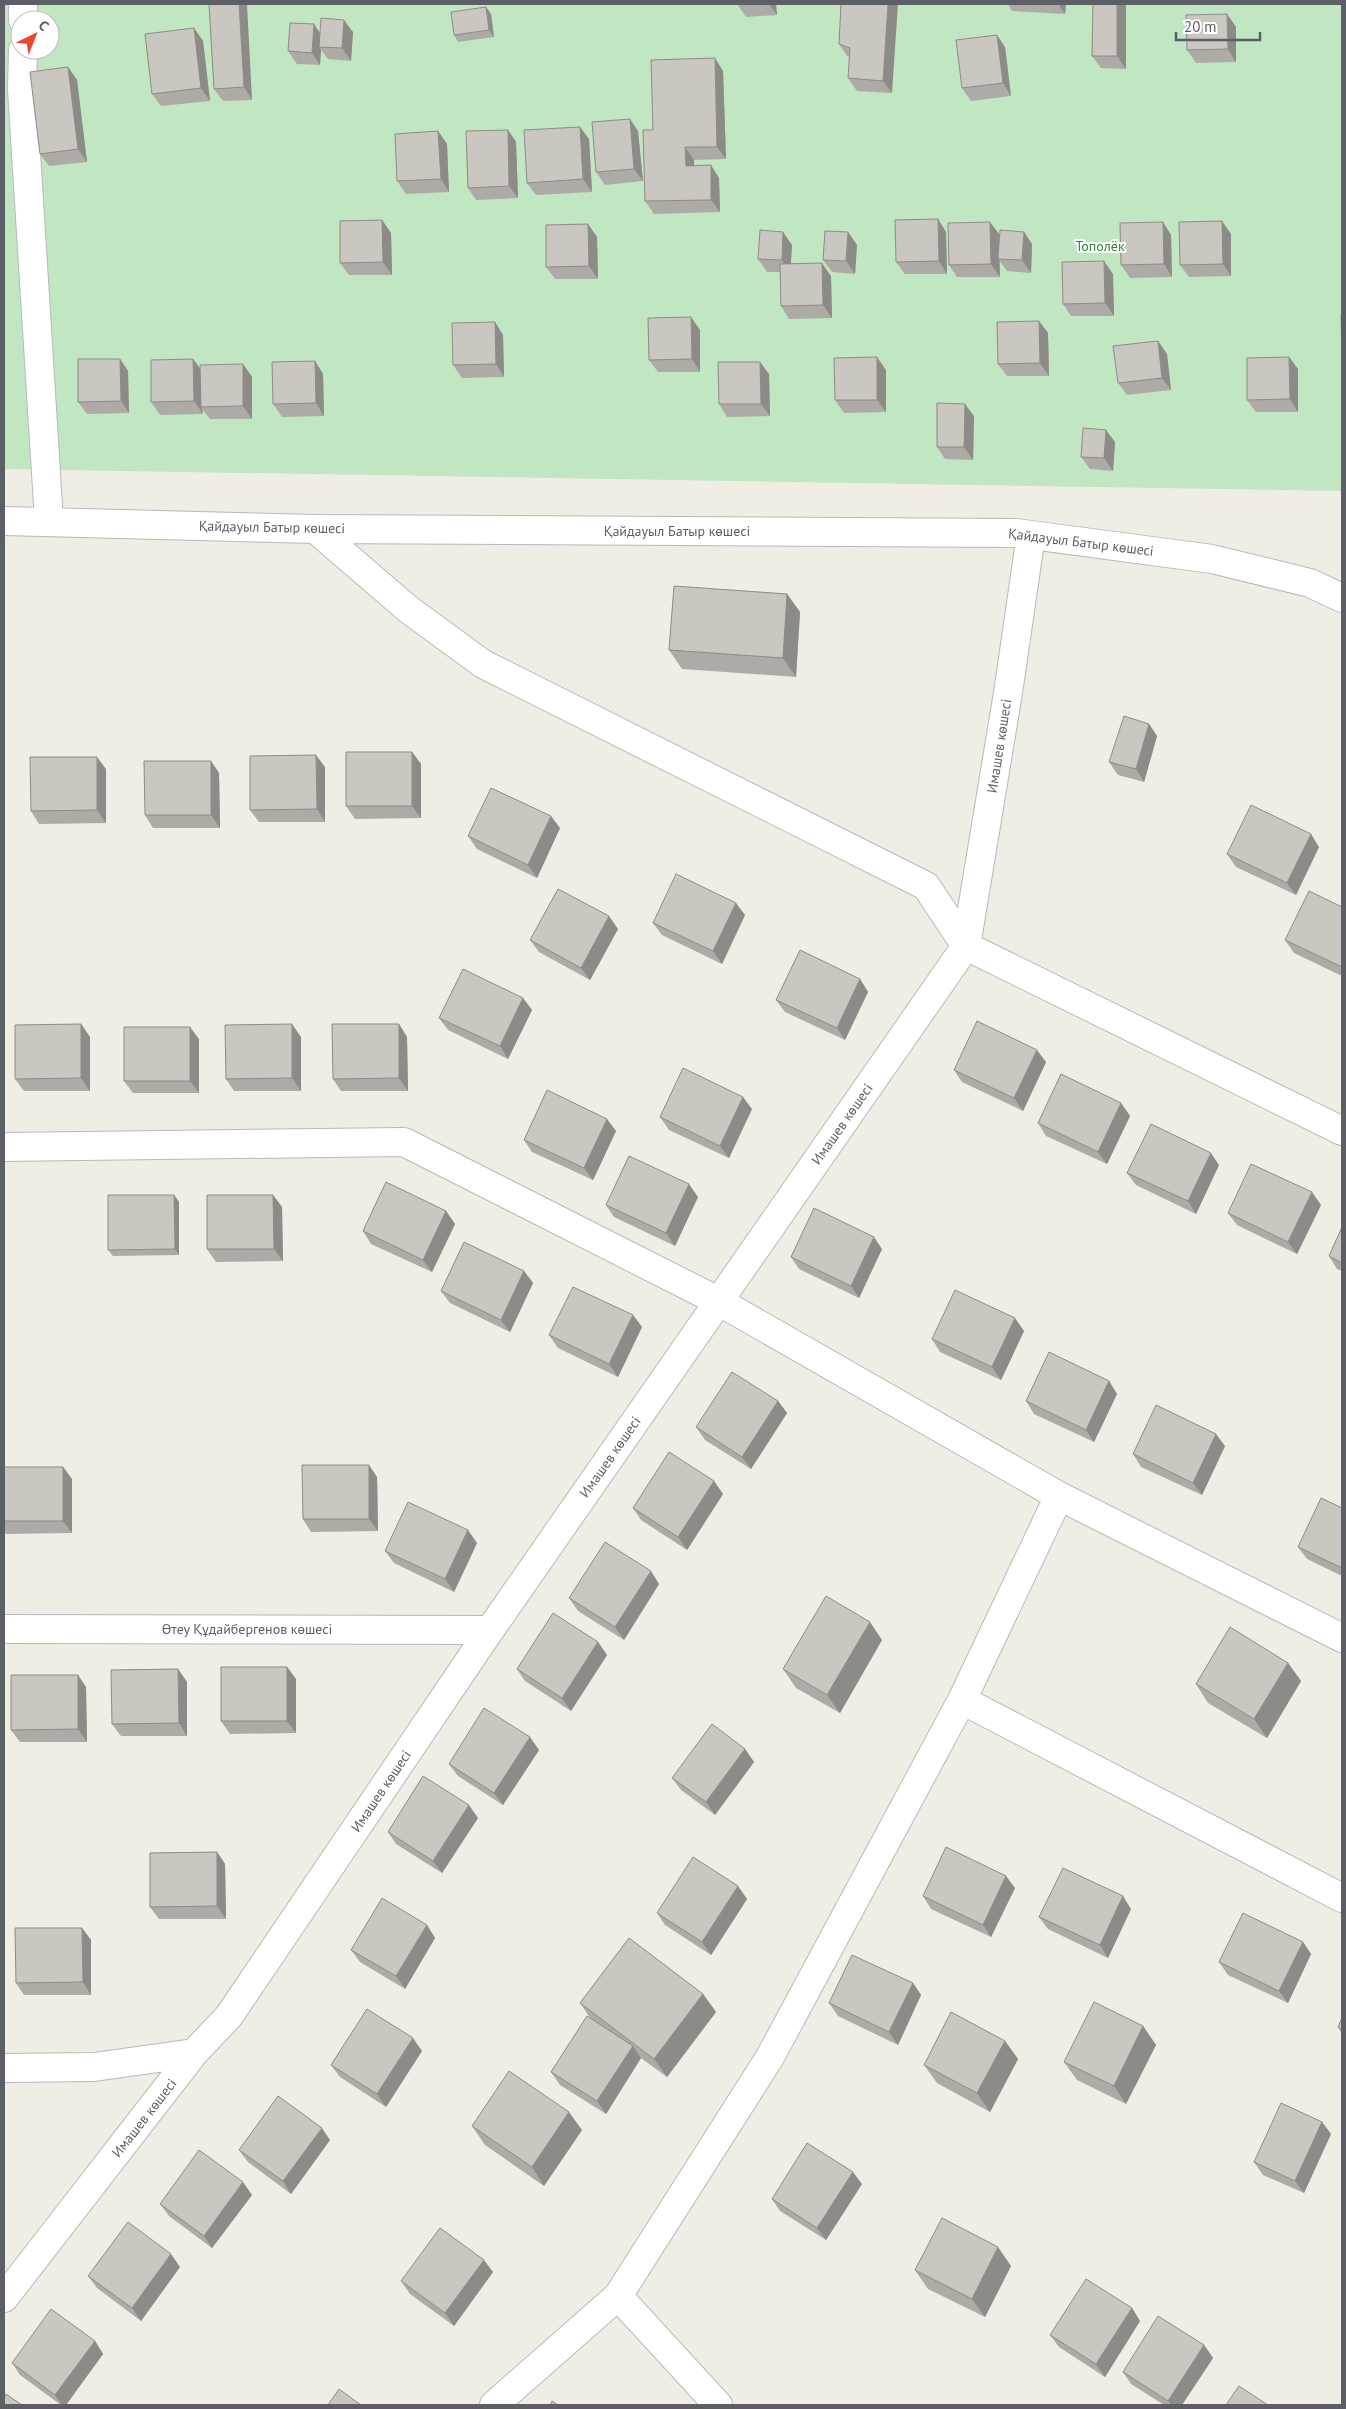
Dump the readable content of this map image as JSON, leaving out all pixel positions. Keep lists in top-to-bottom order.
{
  "streets": {
    "street": ["Қайдауыл Батыр көшесі", "Имашев көшесі", "Өтеу Құдайбергенов көшесі"]
  },
  "crossings": [
    ["Қайдауыл Батыр көшесі", "Имашев көшесі"],
    ["Имашев көшесі", "Өтеу Құдайбергенов көшесі"]
  ],
  "parks": ["Тополёк"],
  "scale_bar": "20 m",
  "north": "top right"
}
